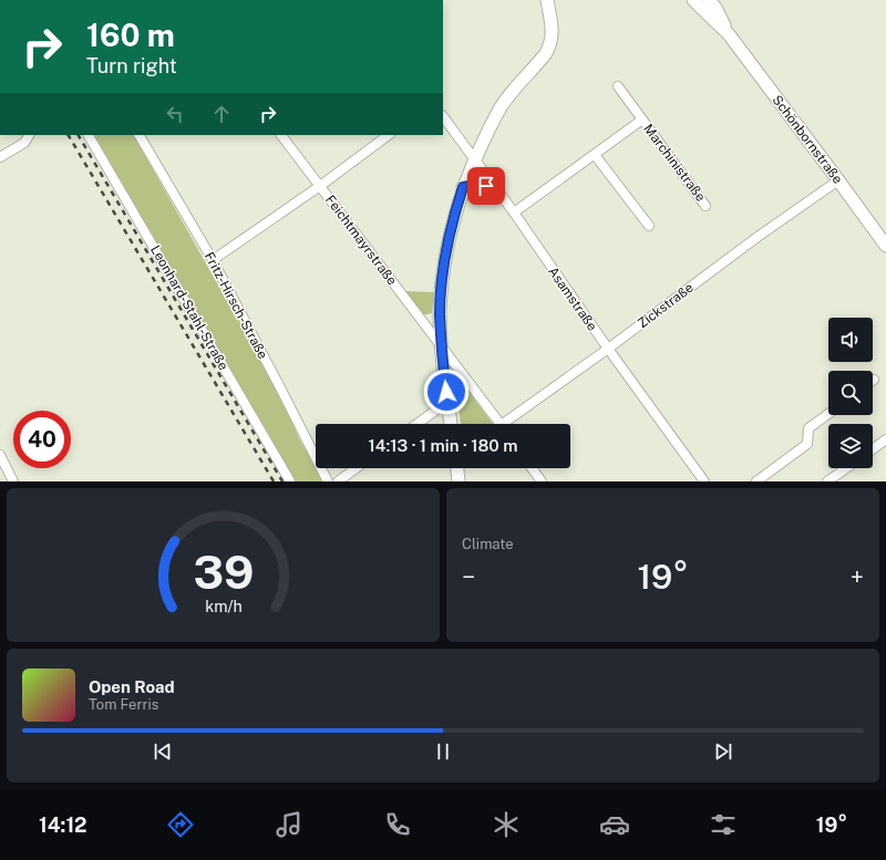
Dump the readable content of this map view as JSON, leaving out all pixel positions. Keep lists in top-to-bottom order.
{
  "streets": {
    "street": [
      "Schönbornstraße",
      "Marchinistraße",
      "Feichtmayrstraße",
      "Asamstraße",
      "Fritz-Hirsch-Straße",
      "Zickstraße",
      "Leonhard-Stahl-Straße"
    ]
  },
  "crossings": [
    ["Schönbornstraße", "Zickstraße"],
    ["Marchinistraße", "Asamstraße"],
    ["Asamstraße", "Zickstraße"]
  ],
  "page": {
    "turn": ["160 m", "Turn right"],
    "limit": "40",
    "trip": "14:13 · 1 min · 180 m",
    "tile": "Climate",
    "heat": ["−", "19°", "+"],
    "song": ["Open Road", "Tom Ferris"],
    "tabs": ["14:12", "19°"],
    "gauge": ["39", "km/h"]
  }
}
